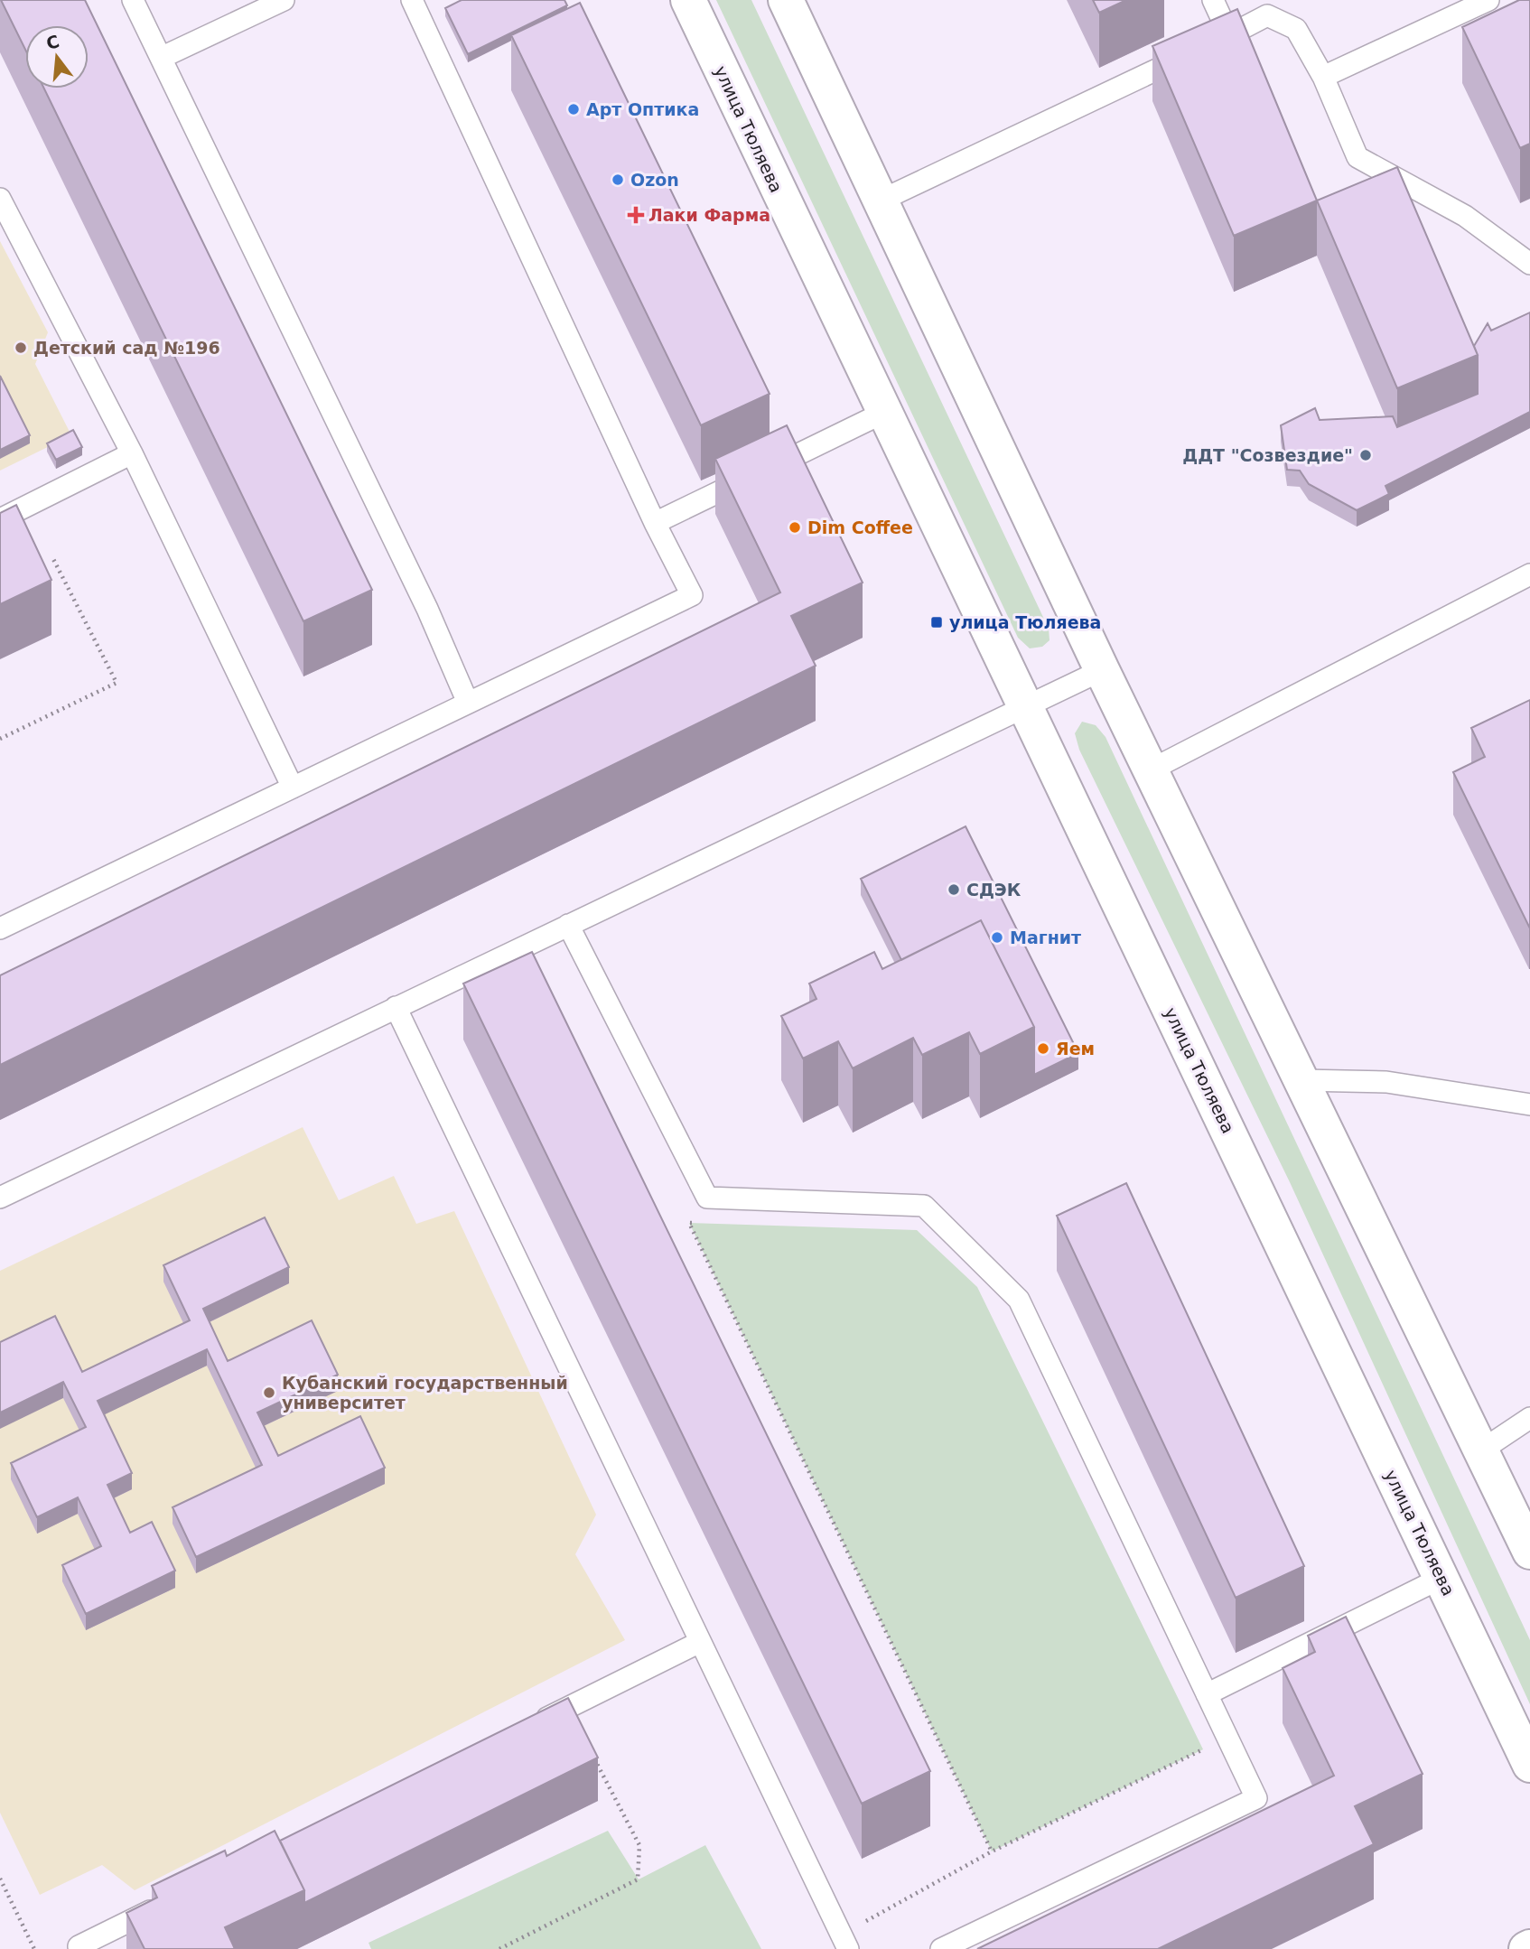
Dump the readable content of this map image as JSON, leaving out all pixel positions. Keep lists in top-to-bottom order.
{
  "streets": {
    "main road": ["улица Тюляева"]
  },
  "places": {
    "other": [
      "Арт Оптика",
      "Ozon",
      "Детский сад №196",
      "ДДТ \"Созвездие\"",
      "Dim Coffee",
      "СДЭК",
      "Магнит",
      "Яем",
      "Кубанский государственный университет"
    ],
    "health": ["Лаки Фарма"],
    "transit": ["улица Тюляева"]
  },
  "north": "top"
}
